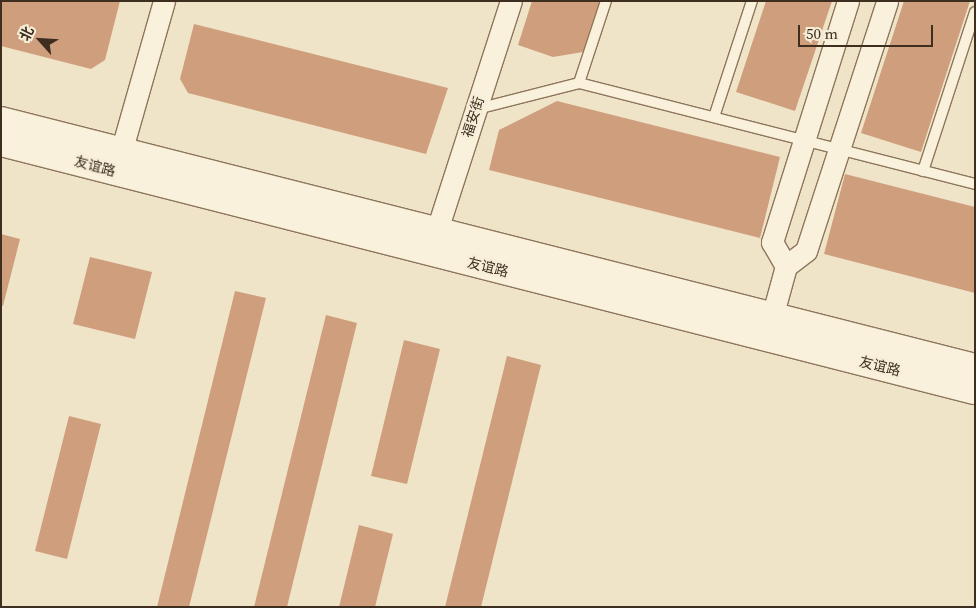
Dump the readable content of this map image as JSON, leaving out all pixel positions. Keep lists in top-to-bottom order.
{
  "streets": {
    "main road": ["友谊路"],
    "street": ["福安街"]
  },
  "crossings": [
    ["福安街", "友谊路"]
  ],
  "scale_bar": "50 m",
  "north": "top left"
}
